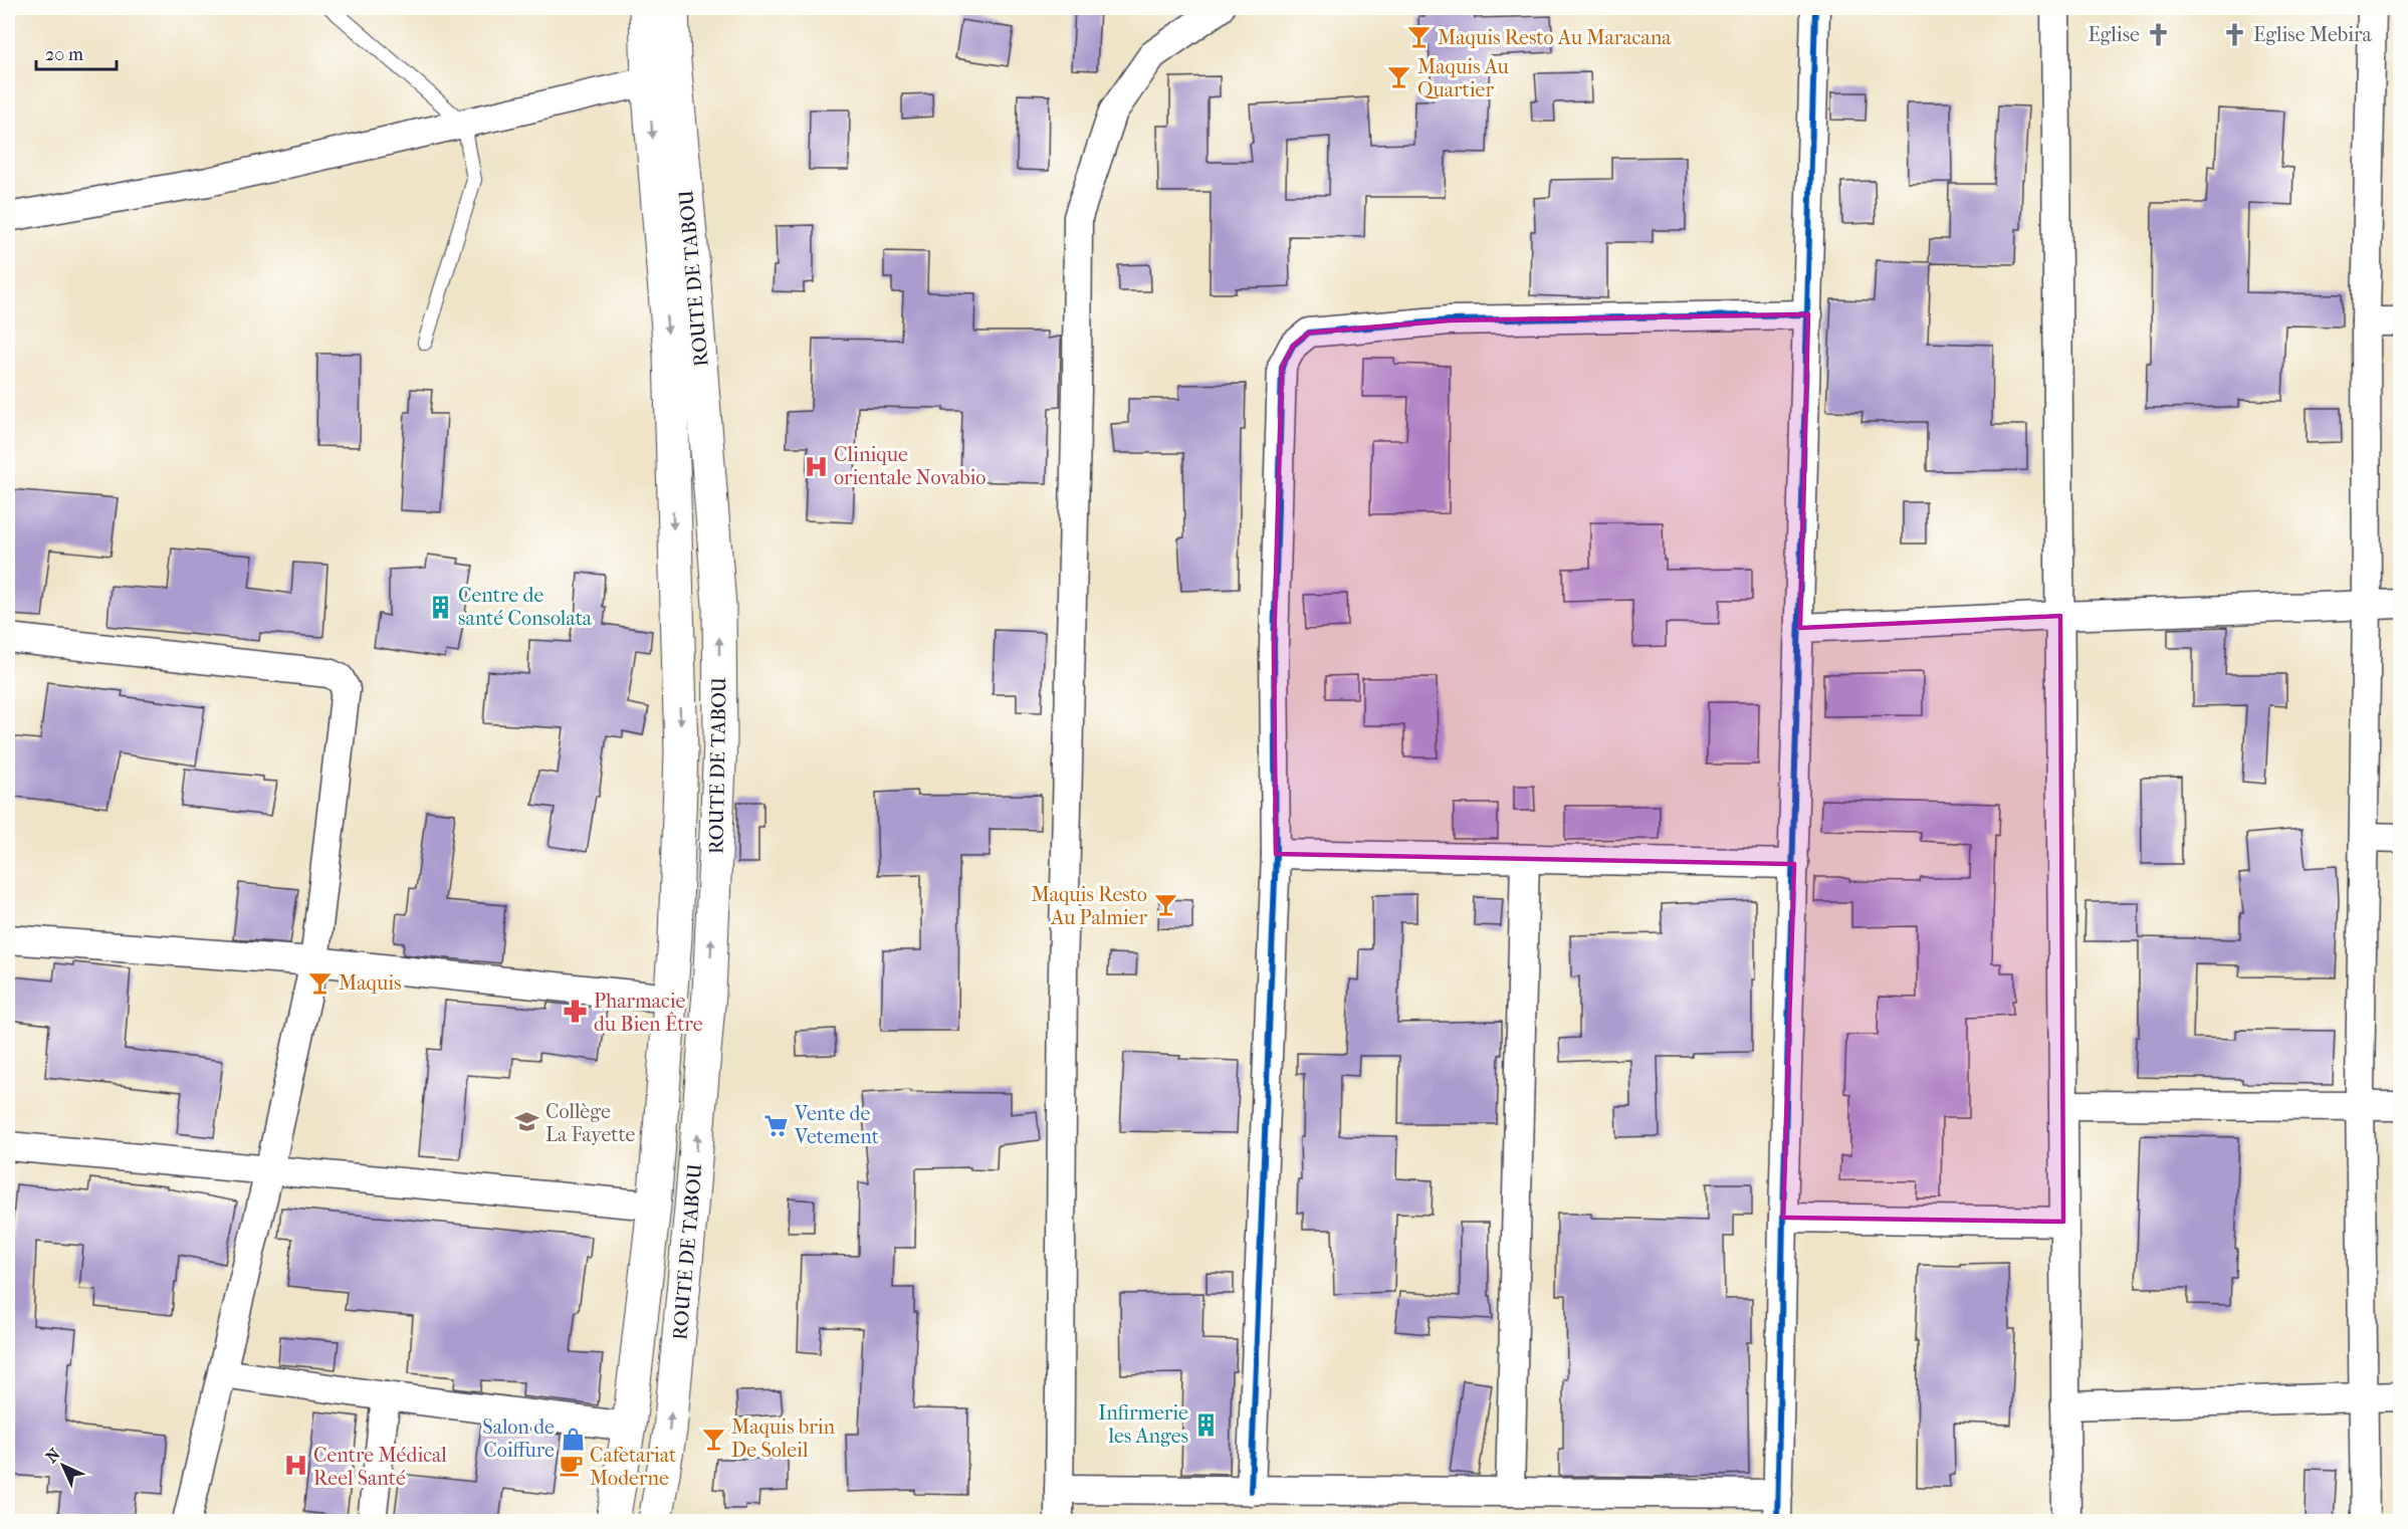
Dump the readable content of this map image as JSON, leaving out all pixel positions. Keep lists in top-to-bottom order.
{
  "streets": {
    "main road": ["ROUTE DE TABOU"]
  },
  "places": {
    "church": ["Eglise", "Eglise Mebira"],
    "bar": [
      "Maquis Resto Au Maracana",
      "Maquis Au Quartier",
      "Maquis Resto Au Palmier",
      "Maquis",
      "Maquis brin De Soleil"
    ],
    "hospital": ["Clinique orientale Novabio", "Centre Médical Reel Santé"],
    "building": ["Centre de santé Consolata", "Infirmerie les Anges"],
    "pharmacy": ["Pharmacie du Bien Être"],
    "school or university": ["Collège La Fayette"],
    "supermarket": ["Vente de Vetement"],
    "shop": ["Salon de Coiffure"],
    "cafe": ["Cafetariat Moderne"]
  },
  "scale_bar": "20 m",
  "north": "top left"
}
